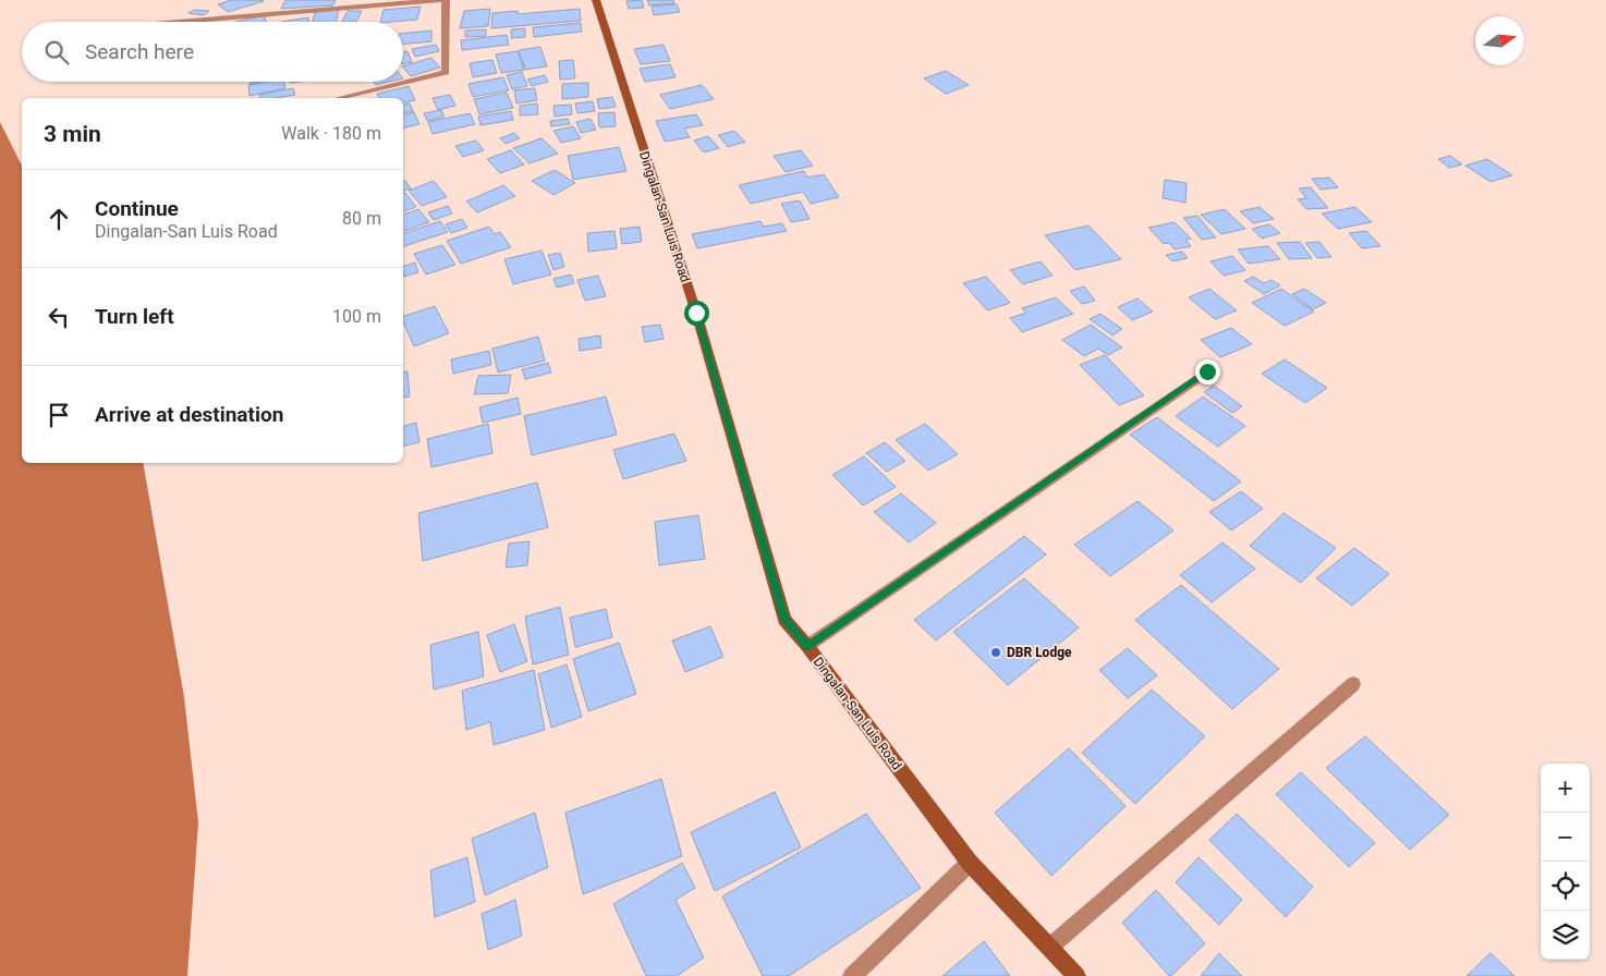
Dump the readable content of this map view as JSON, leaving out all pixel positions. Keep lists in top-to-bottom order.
{
  "streets": {
    "street": ["Dingalan-San Luis Road"]
  },
  "places": ["DBR Lodge"],
  "north": "right",
  "page": {
    "search": "Search here",
    "heading": ["3 min", "Walk · 180 m"],
    "list": [
      ["Continue", "Dingalan-San Luis Road", "80 m"],
      ["Turn left", "100 m"],
      "Arrive at destination"
    ],
    "map_buttons": ["+", "−"]
  }
}
